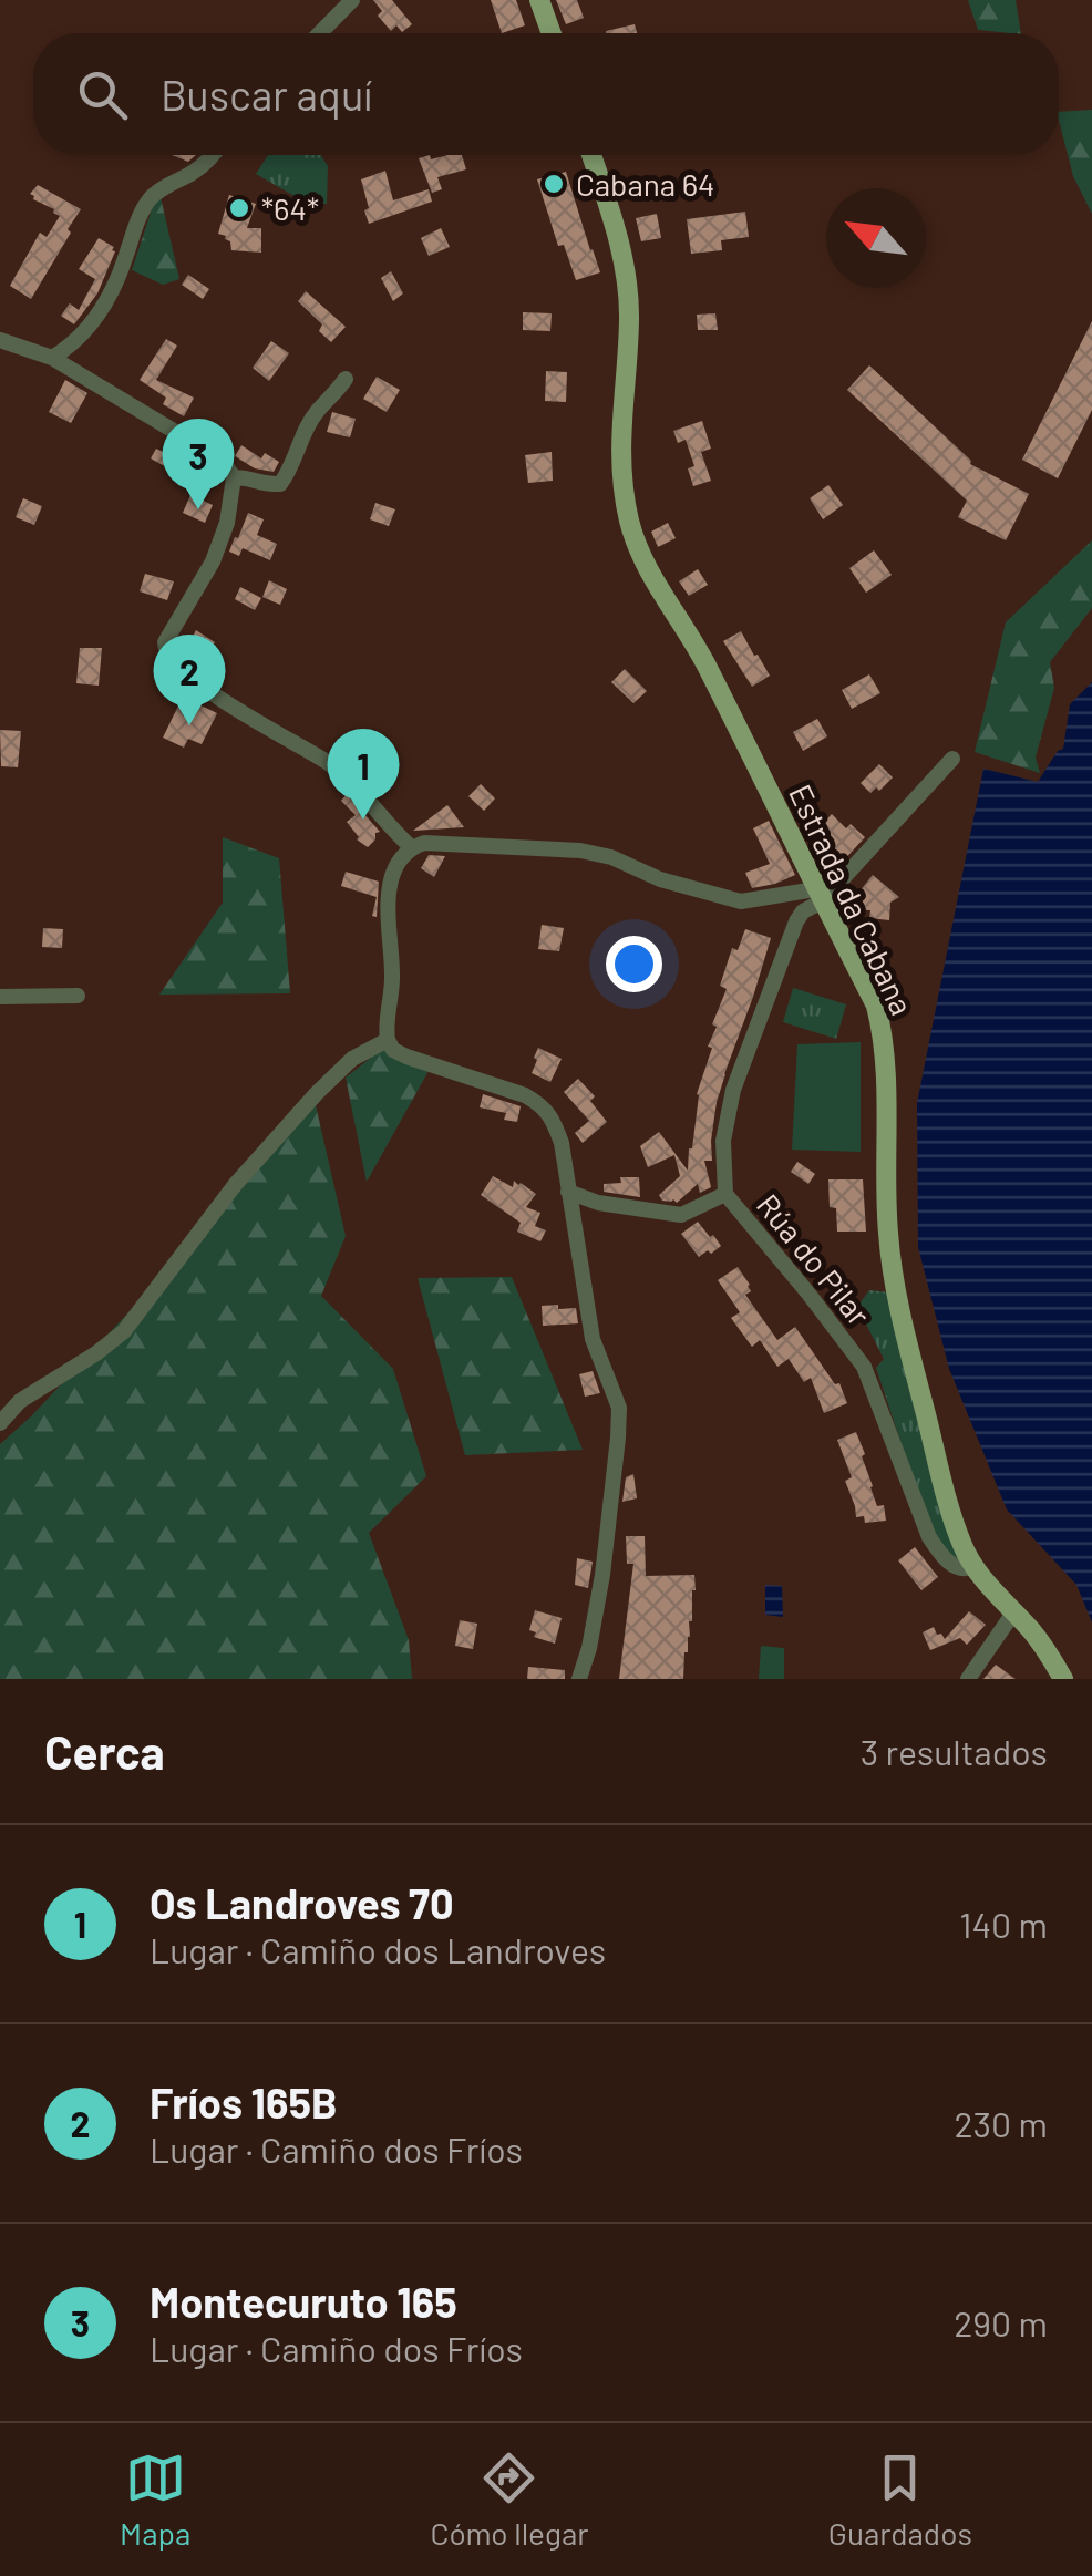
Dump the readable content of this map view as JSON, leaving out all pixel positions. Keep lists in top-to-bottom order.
{
  "streets": {
    "main road": ["Estrada da Cabana"],
    "street": ["Rúa do Pilar"]
  },
  "crossings": [
    ["Estrada da Cabana", "Rúa do Pilar"]
  ],
  "places": ["Cabana 64", "*64*"],
  "north": "top left",
  "page": {
    "search": "Buscar aquí",
    "pins": ["3", "2", "1"],
    "heading": ["Cerca", "3 resultados"],
    "list": [
      {
        "mark": "1",
        "name": "Os Landroves 70",
        "note": "Lugar · Camiño dos Landroves",
        "value": "140 m"
      },
      {
        "mark": "2",
        "name": "Fríos 165B",
        "note": "Lugar · Camiño dos Fríos",
        "value": "230 m"
      },
      {
        "mark": "3",
        "name": "Montecuruto 165",
        "note": "Lugar · Camiño dos Fríos",
        "value": "290 m"
      }
    ],
    "nav": ["Mapa", "Cómo llegar", "Guardados"]
  }
}
